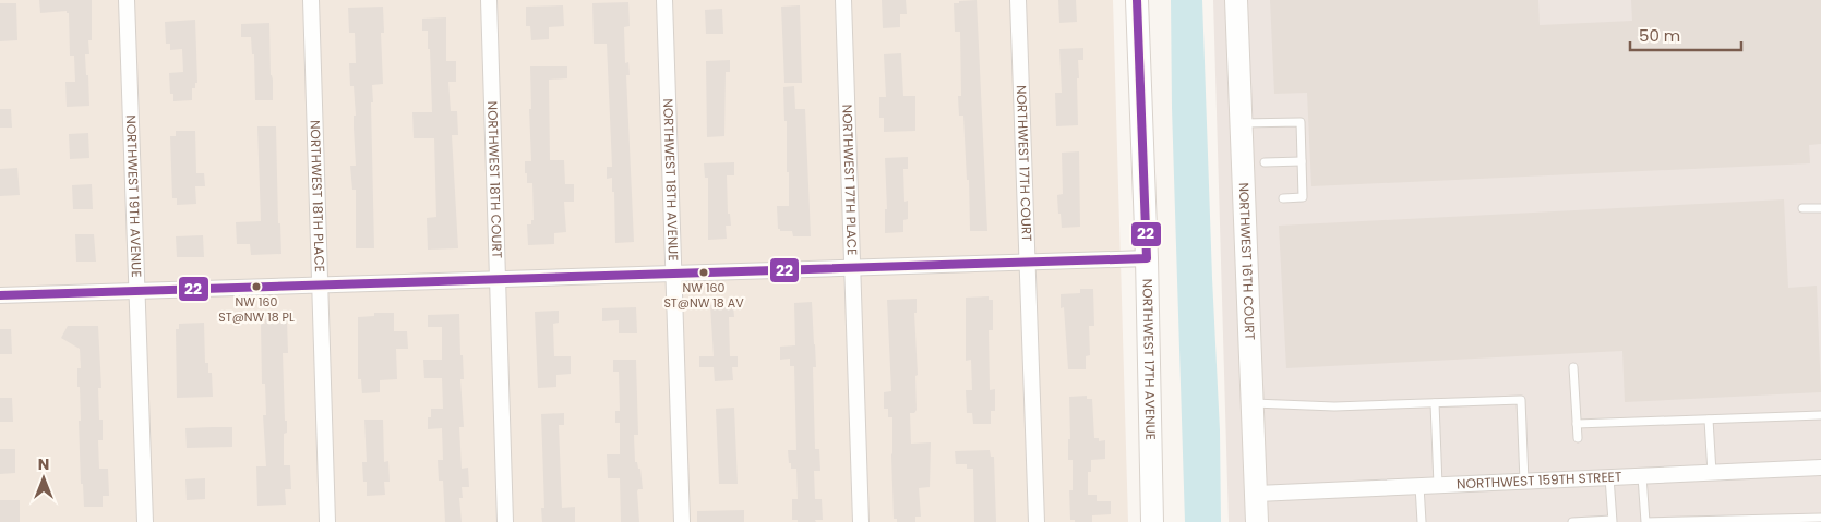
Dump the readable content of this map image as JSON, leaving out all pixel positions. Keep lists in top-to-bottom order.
{
  "streets": {
    "street": [
      "NORTHWEST 17TH COURT",
      "NORTHWEST 18TH COURT",
      "NORTHWEST 18TH AVENUE",
      "NORTHWEST 17TH PLACE",
      "NORTHWEST 19TH AVENUE",
      "NORTHWEST 18TH PLACE",
      "NORTHWEST 16TH COURT",
      "NORTHWEST 17TH AVENUE",
      "NORTHWEST 159TH STREET"
    ]
  },
  "crossings": [
    ["NORTHWEST 16TH COURT", "NORTHWEST 159TH STREET"]
  ],
  "places": ["NW 160 ST@NW 18 AV", "NW 160 ST@NW 18 PL"],
  "lines": ["transit line 22"],
  "scale_bar": "50 m",
  "north": "top"
}
